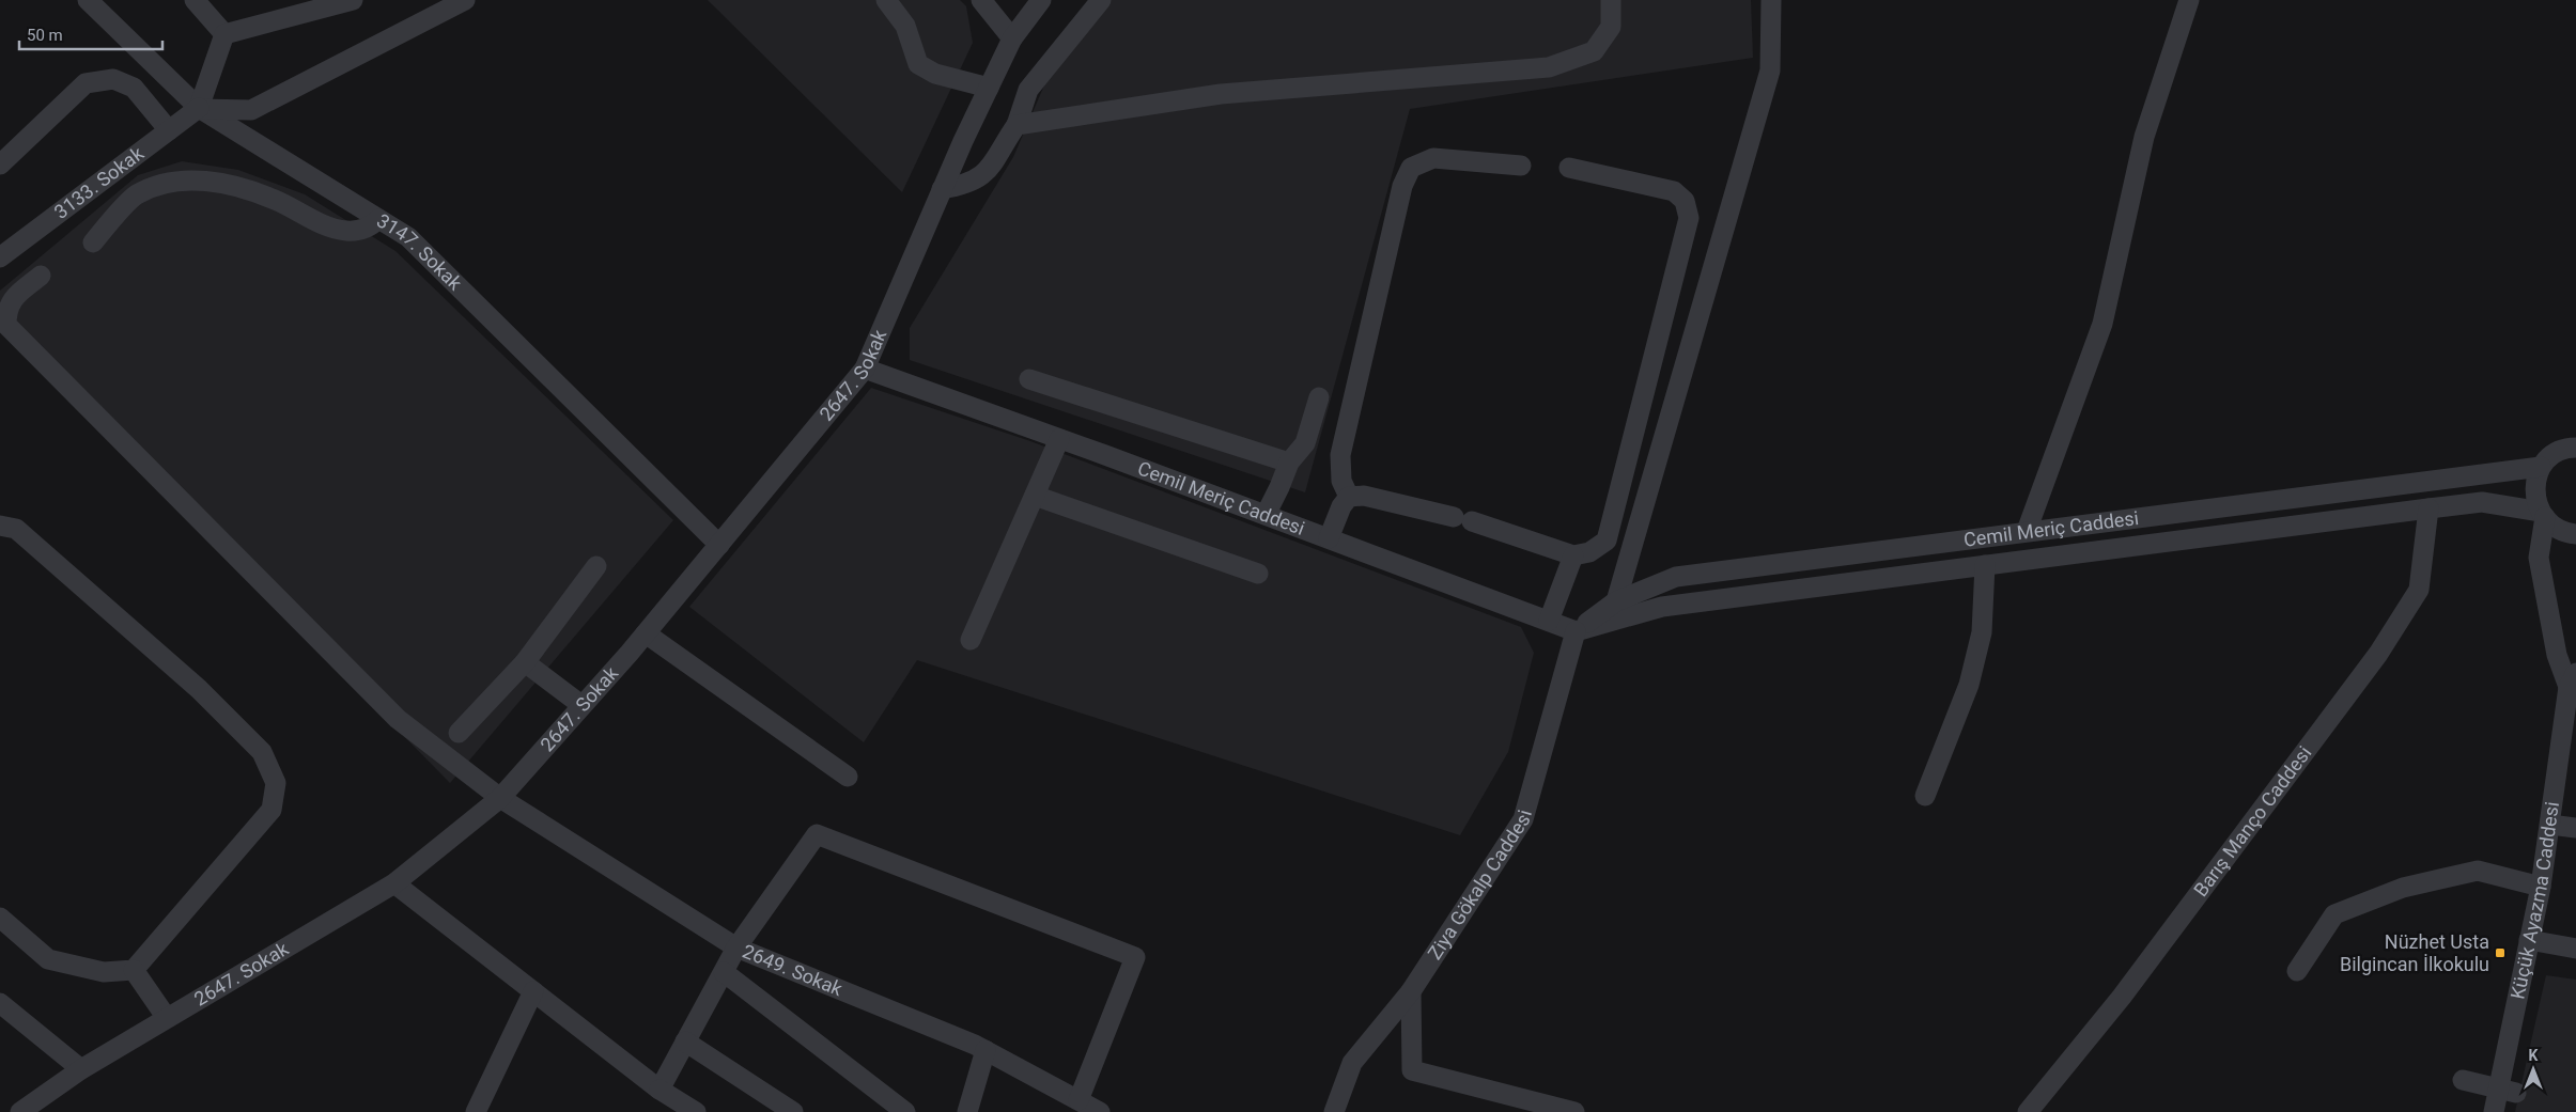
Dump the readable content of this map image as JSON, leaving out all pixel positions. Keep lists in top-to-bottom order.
{
  "streets": {
    "street": [
      "3133. Sokak",
      "3147. Sokak",
      "2647. Sokak",
      "Cemil Meriç Caddesi",
      "Barış Manço Caddesi",
      "Ziya Gökalp Caddesi",
      "Küçük Ayazma Caddesi",
      "2649. Sokak"
    ]
  },
  "crossings": [
    ["3133. Sokak", "3147. Sokak"],
    ["3147. Sokak", "2647. Sokak"],
    ["2647. Sokak", "Cemil Meriç Caddesi"],
    ["2647. Sokak", "2649. Sokak"],
    ["Cemil Meriç Caddesi", "Barış Manço Caddesi"],
    ["Cemil Meriç Caddesi", "Ziya Gökalp Caddesi"],
    ["Cemil Meriç Caddesi", "Küçük Ayazma Caddesi"]
  ],
  "places": {
    "transit": ["Nüzhet Usta Bilgincan İlkokulu"]
  },
  "scale_bar": "50 m",
  "north": "top"
}
